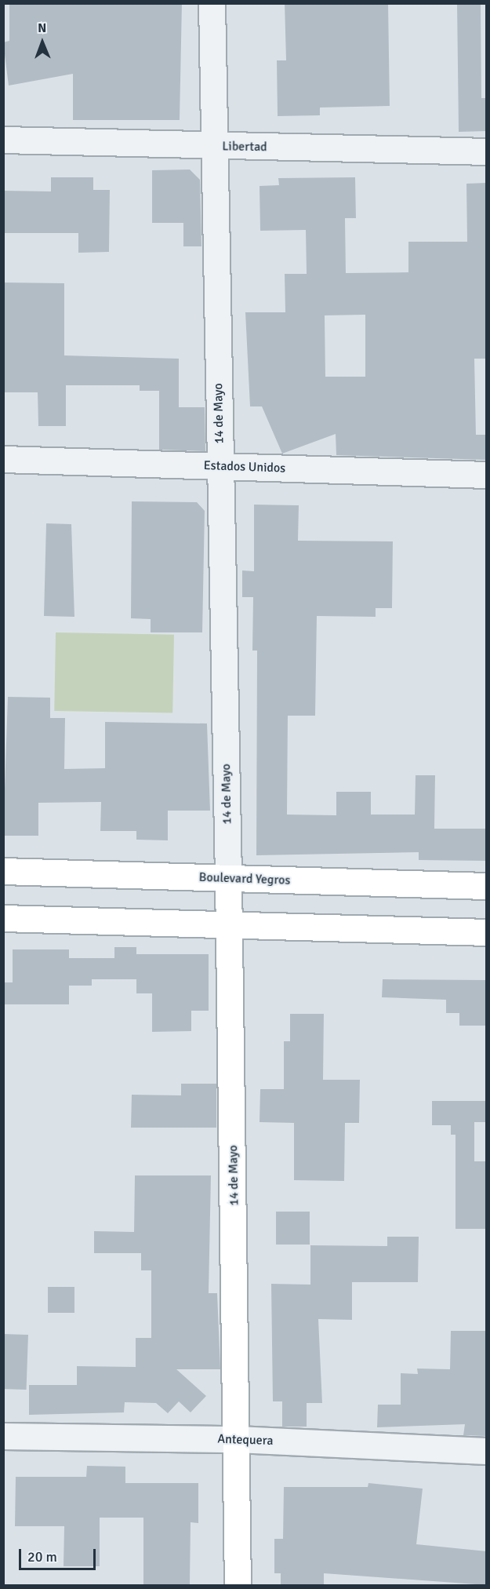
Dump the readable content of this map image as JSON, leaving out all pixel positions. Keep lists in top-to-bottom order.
{
  "streets": {
    "main road": ["14 de Mayo", "Boulevard Yegros"],
    "street": ["Libertad", "Estados Unidos", "Antequera"]
  },
  "crossings": [
    ["Libertad", "14 de Mayo"],
    ["14 de Mayo", "Estados Unidos"],
    ["14 de Mayo", "Boulevard Yegros"],
    ["14 de Mayo", "Antequera"]
  ],
  "scale_bar": "20 m",
  "north": "top"
}
